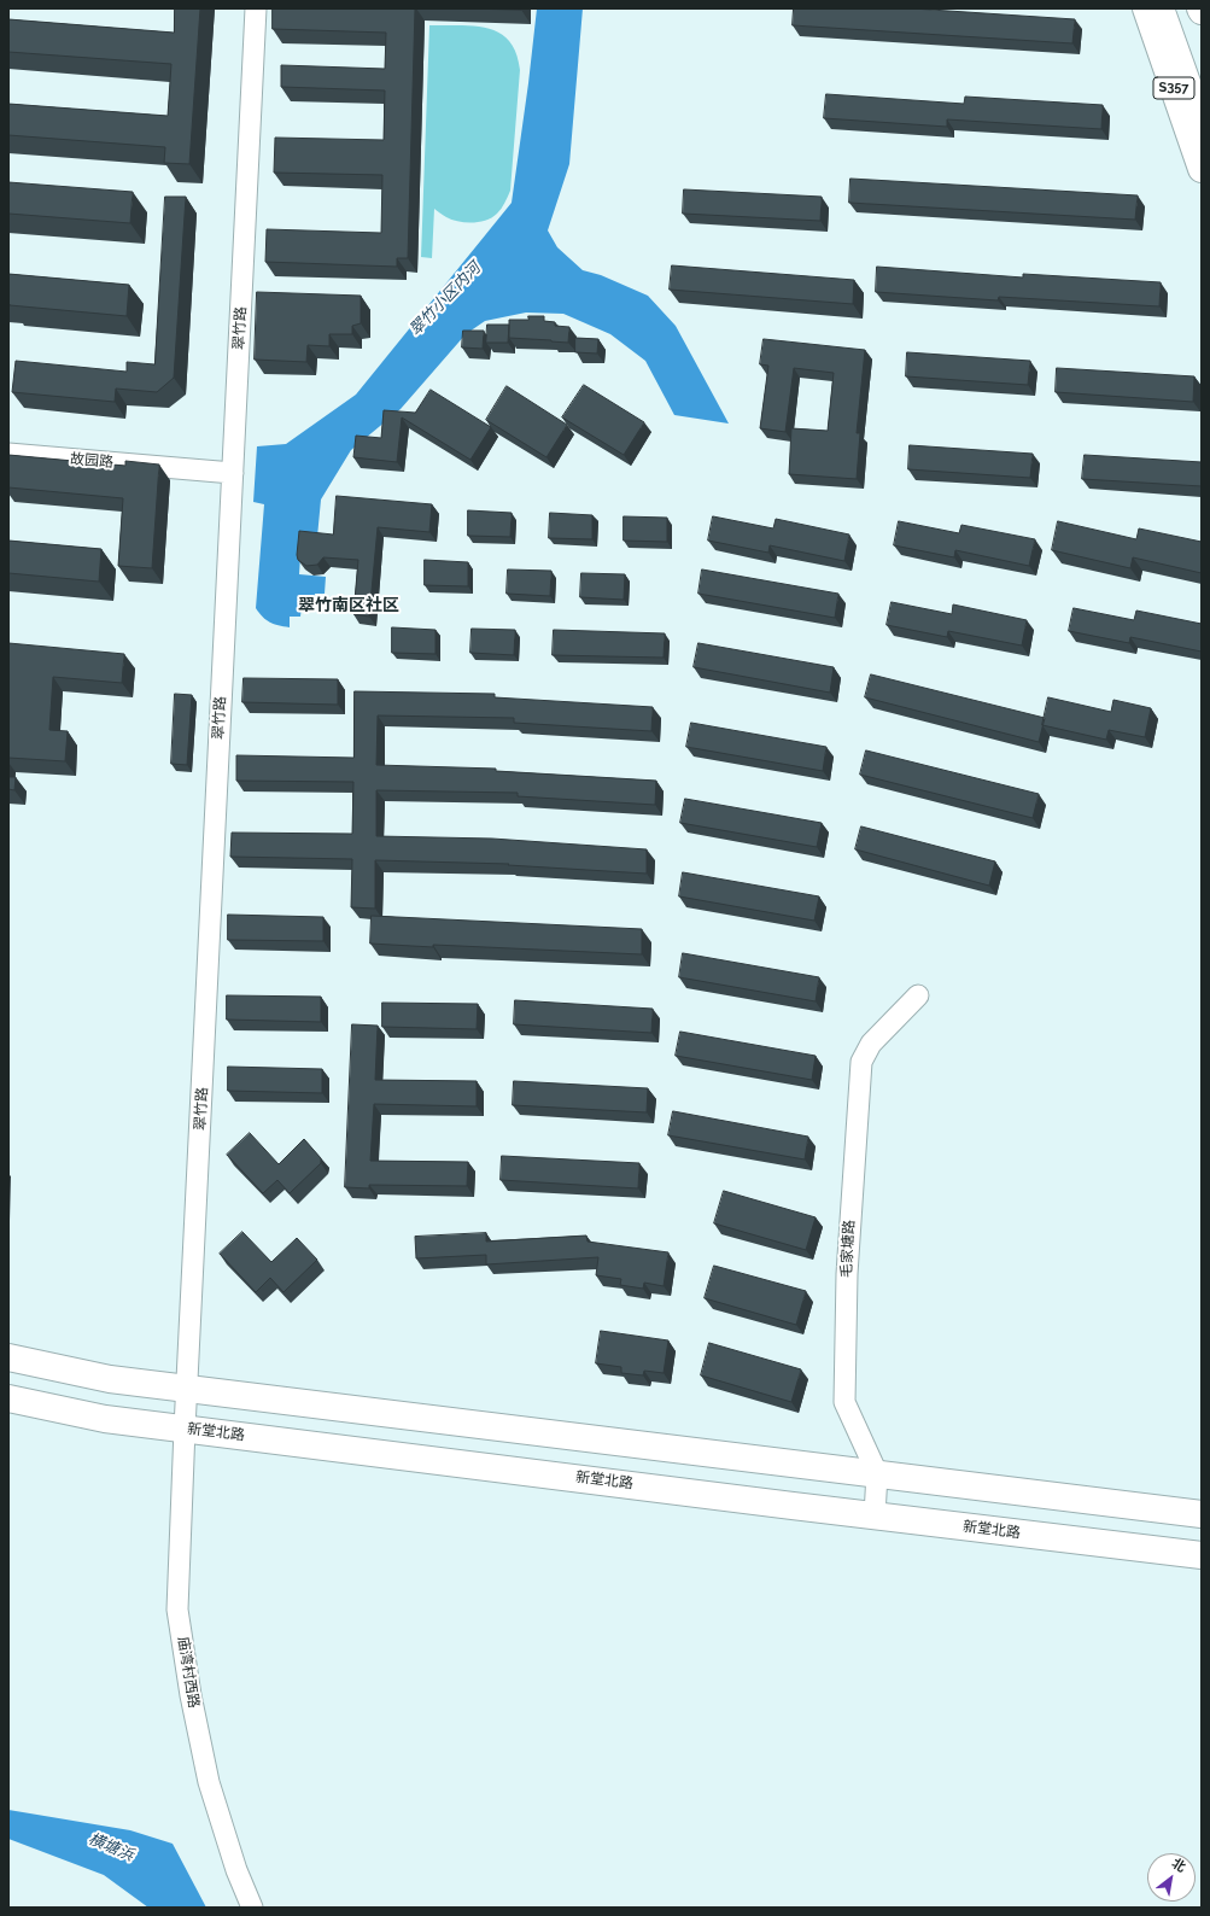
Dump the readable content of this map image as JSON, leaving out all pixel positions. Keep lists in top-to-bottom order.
{
  "streets": {
    "main road": ["S357", "新堂北路"],
    "street": [
      "翠竹路",
      "故园路",
      "毛家塘路",
      "庙湾村西路"
    ]
  },
  "crossings": [
    ["翠竹路", "故园路"],
    ["翠竹路", "新堂北路"],
    ["翠竹路", "庙湾村西路"],
    ["毛家塘路", "新堂北路"],
    ["新堂北路", "庙湾村西路"]
  ],
  "districts": ["翠竹南区社区"],
  "water": ["翠竹小区内河", "横塘浜"],
  "north": "top right"
}
